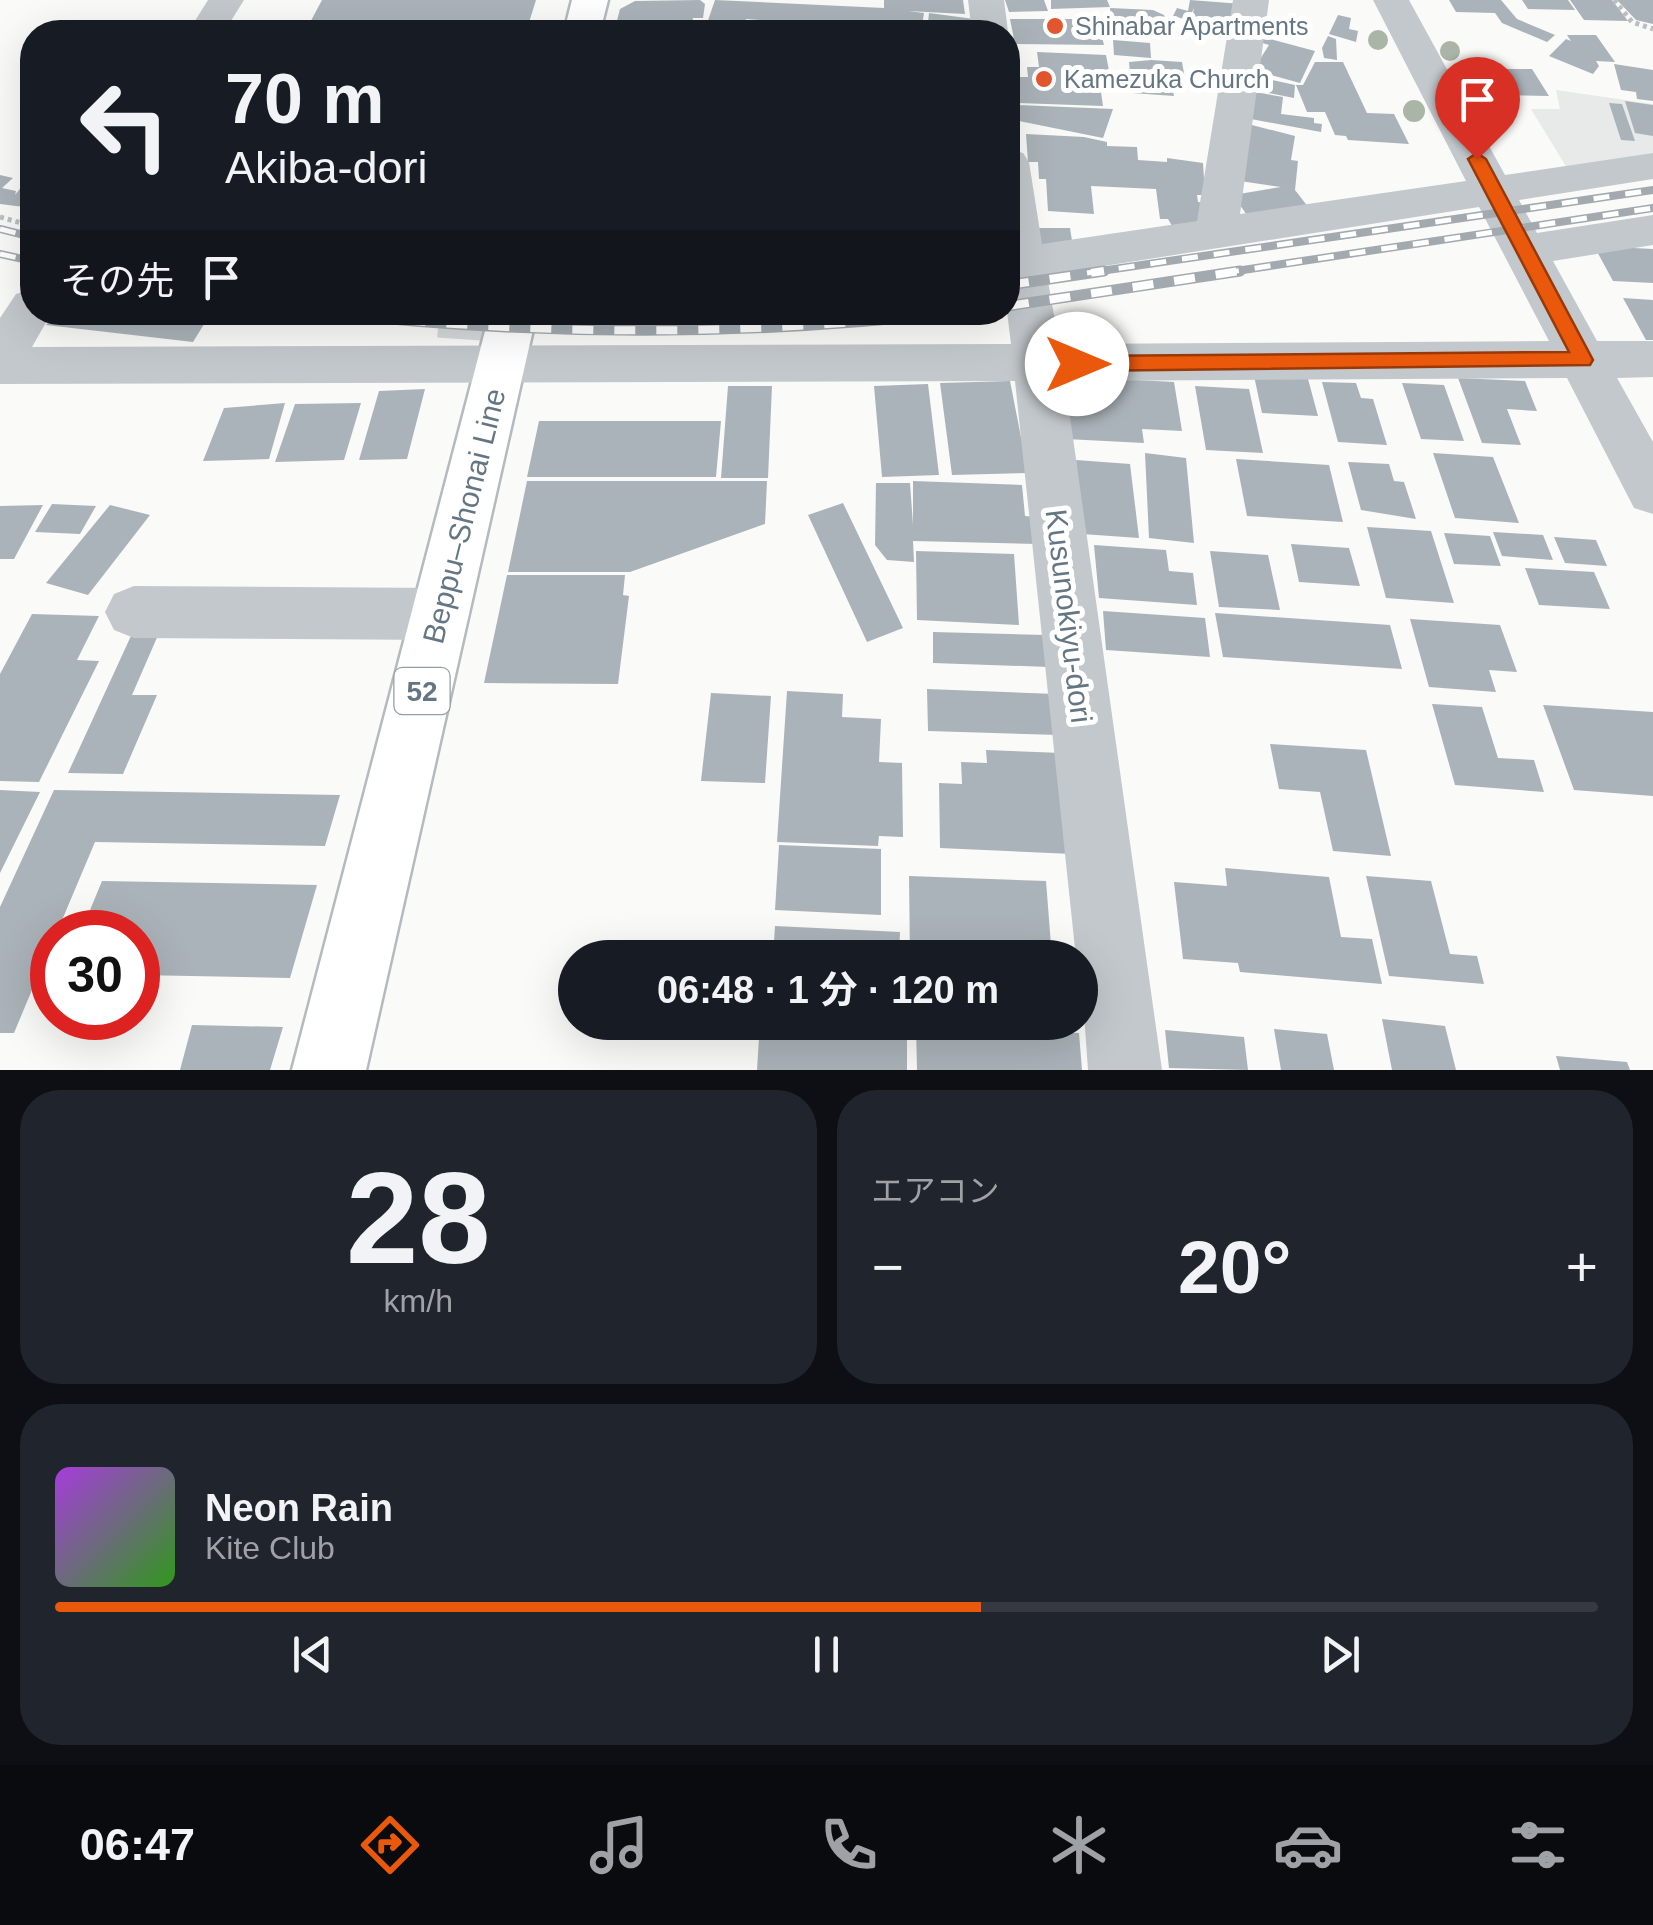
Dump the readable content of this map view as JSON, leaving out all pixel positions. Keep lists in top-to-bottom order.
{
  "streets": {
    "main road": ["Beppu–Shonai Line", "52"],
    "street": ["Kusunokiyu-dori"]
  },
  "places": ["Shinabar Apartments", "Kamezuka Church"],
  "page": {
    "turn": ["70 m", "Akiba-dori"],
    "then": "その先",
    "limit": "30",
    "trip": "06:48 · 1 分 · 120 m",
    "tile": [
      ["28", "km/h"],
      "エアコン"
    ],
    "heat": ["−", "20°", "+"],
    "song": ["Neon Rain", "Kite Club"],
    "tabs": "06:47"
  }
}
